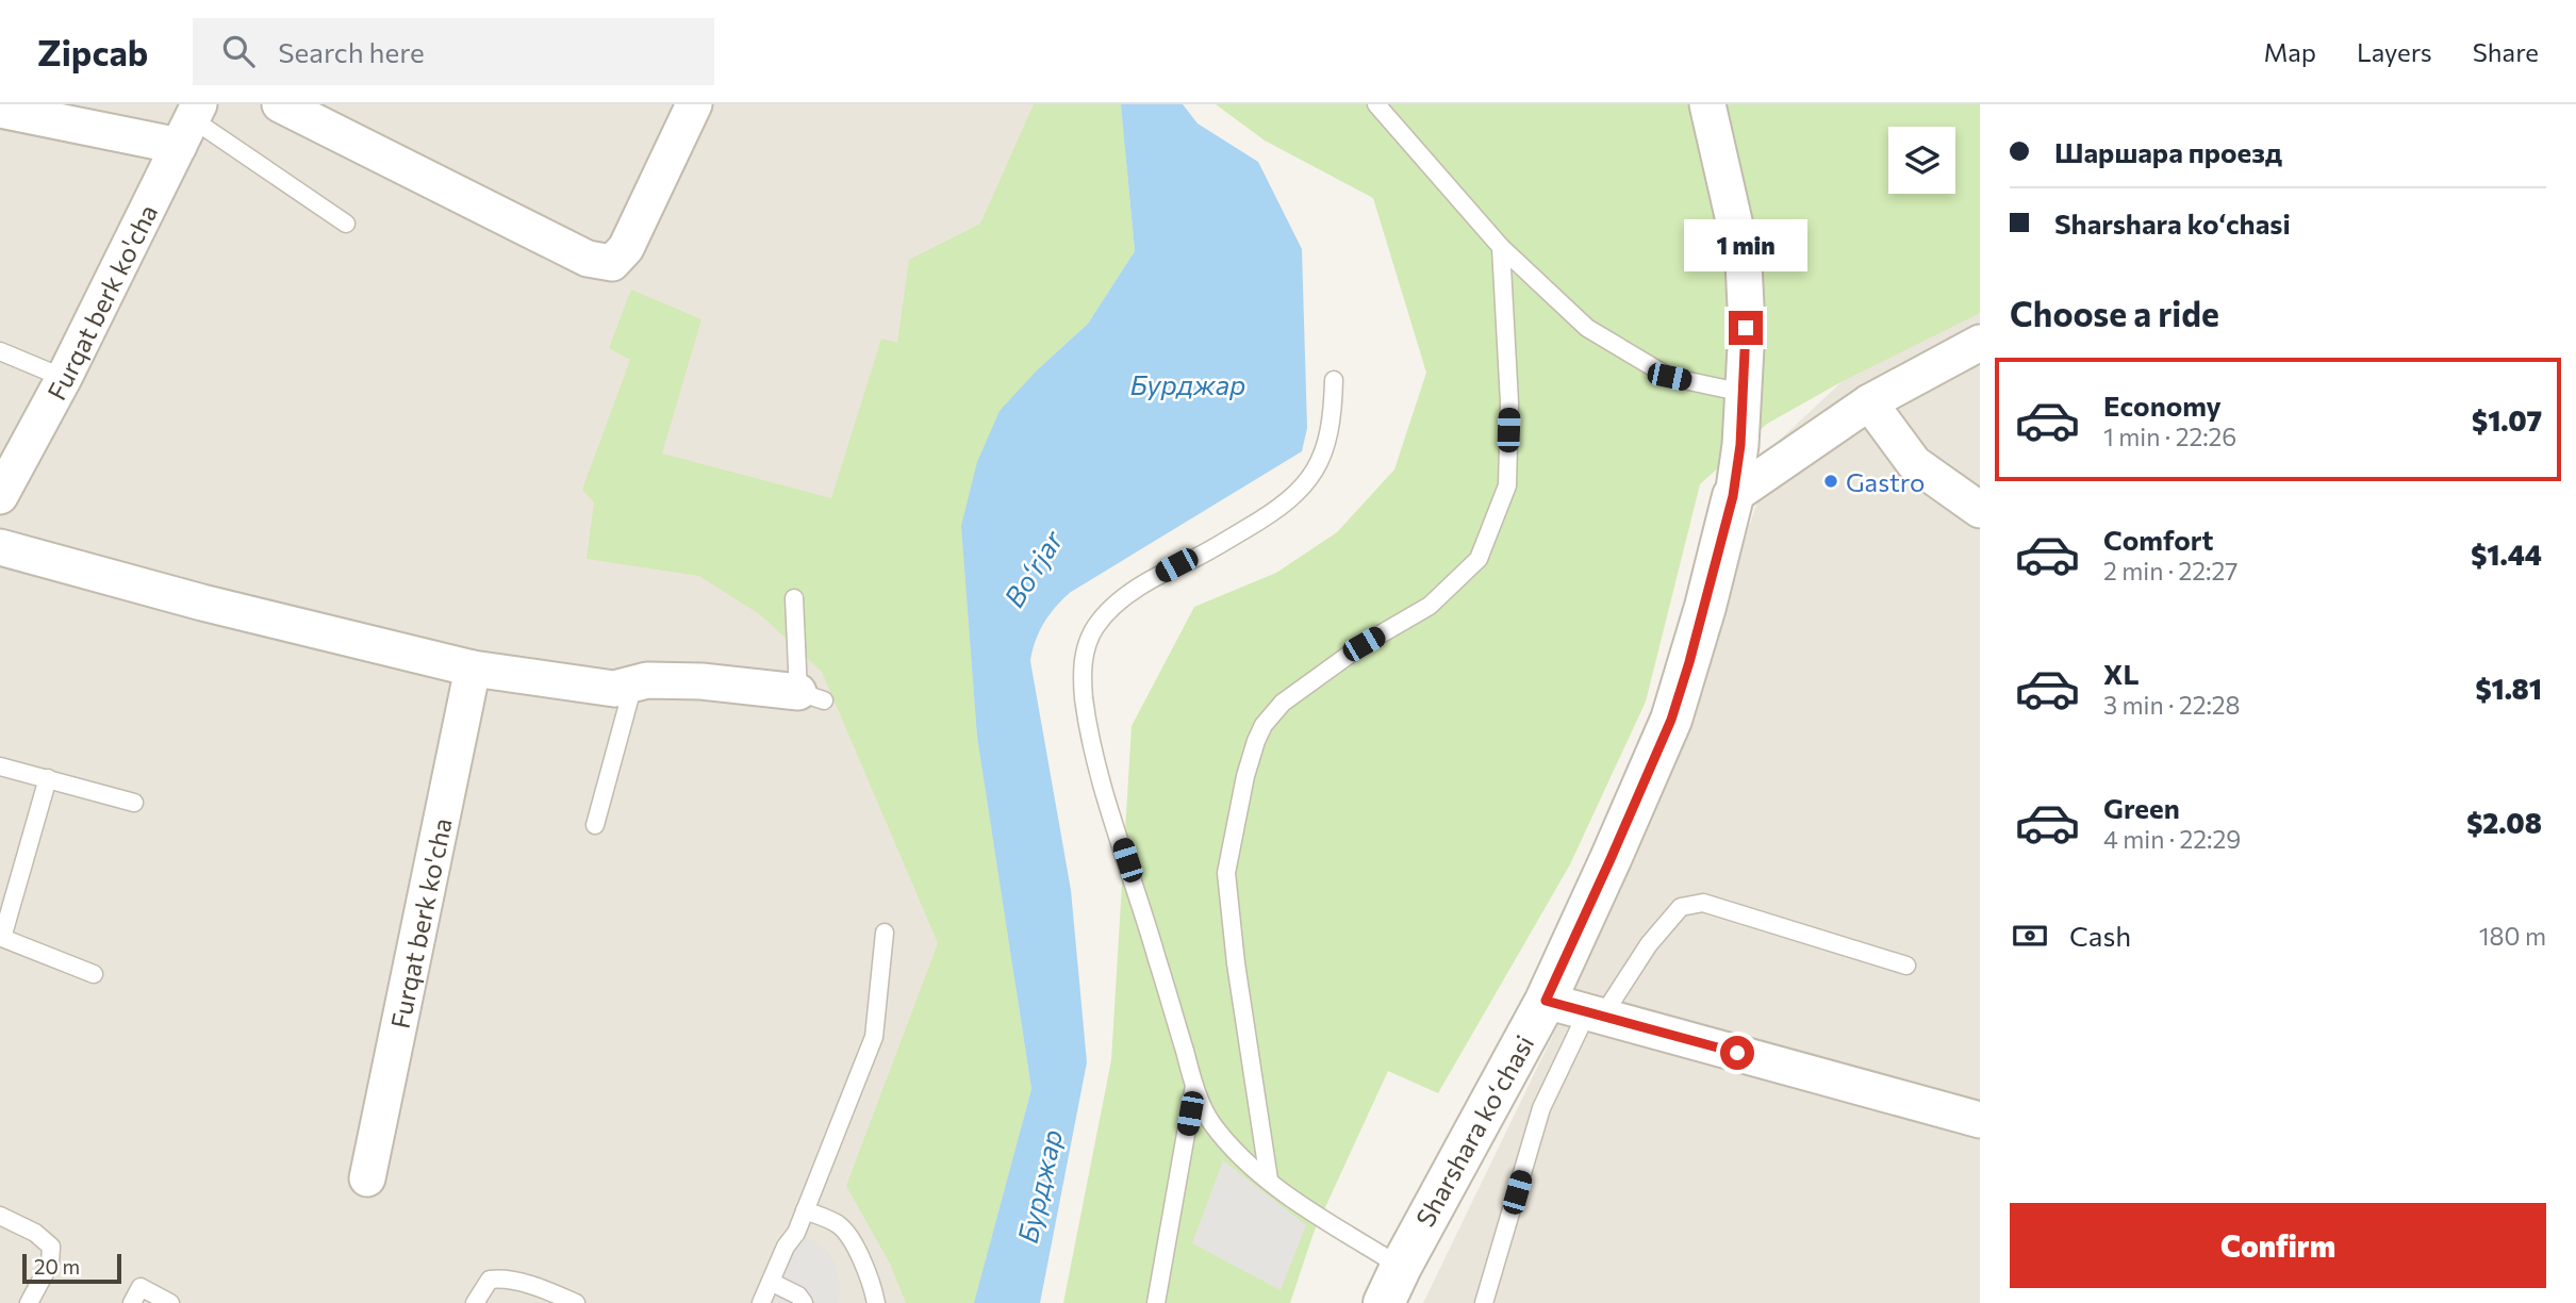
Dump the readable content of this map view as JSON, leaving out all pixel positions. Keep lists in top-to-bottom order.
{
  "streets": {
    "street": ["Furqat berk ko'cha", "Sharshara koʻchasi"]
  },
  "water": ["Бурджар", "Bo‘rjar"],
  "places": ["Gastro"],
  "scale_bar": "20 m",
  "page": {
    "header": "Zipcab",
    "search": "Search here",
    "nav": ["Map", "Layers", "Share"],
    "banner": ["Шаршара проезд", "Sharshara koʻchasi"],
    "bubble": "1 min",
    "heading": "Choose a ride",
    "list": [
      {
        "name": "Economy",
        "note": "1 min · 22:26",
        "value": "$1.07"
      },
      {
        "name": "Comfort",
        "note": "2 min · 22:27",
        "value": "$1.44"
      },
      {
        "name": "XL",
        "note": "3 min · 22:28",
        "value": "$1.81"
      },
      {
        "name": "Green",
        "note": "4 min · 22:29",
        "value": "$2.08"
      }
    ],
    "pay": ["Cash", "180 m"],
    "buttons": "Confirm",
    "scale": "20 m"
  }
}
